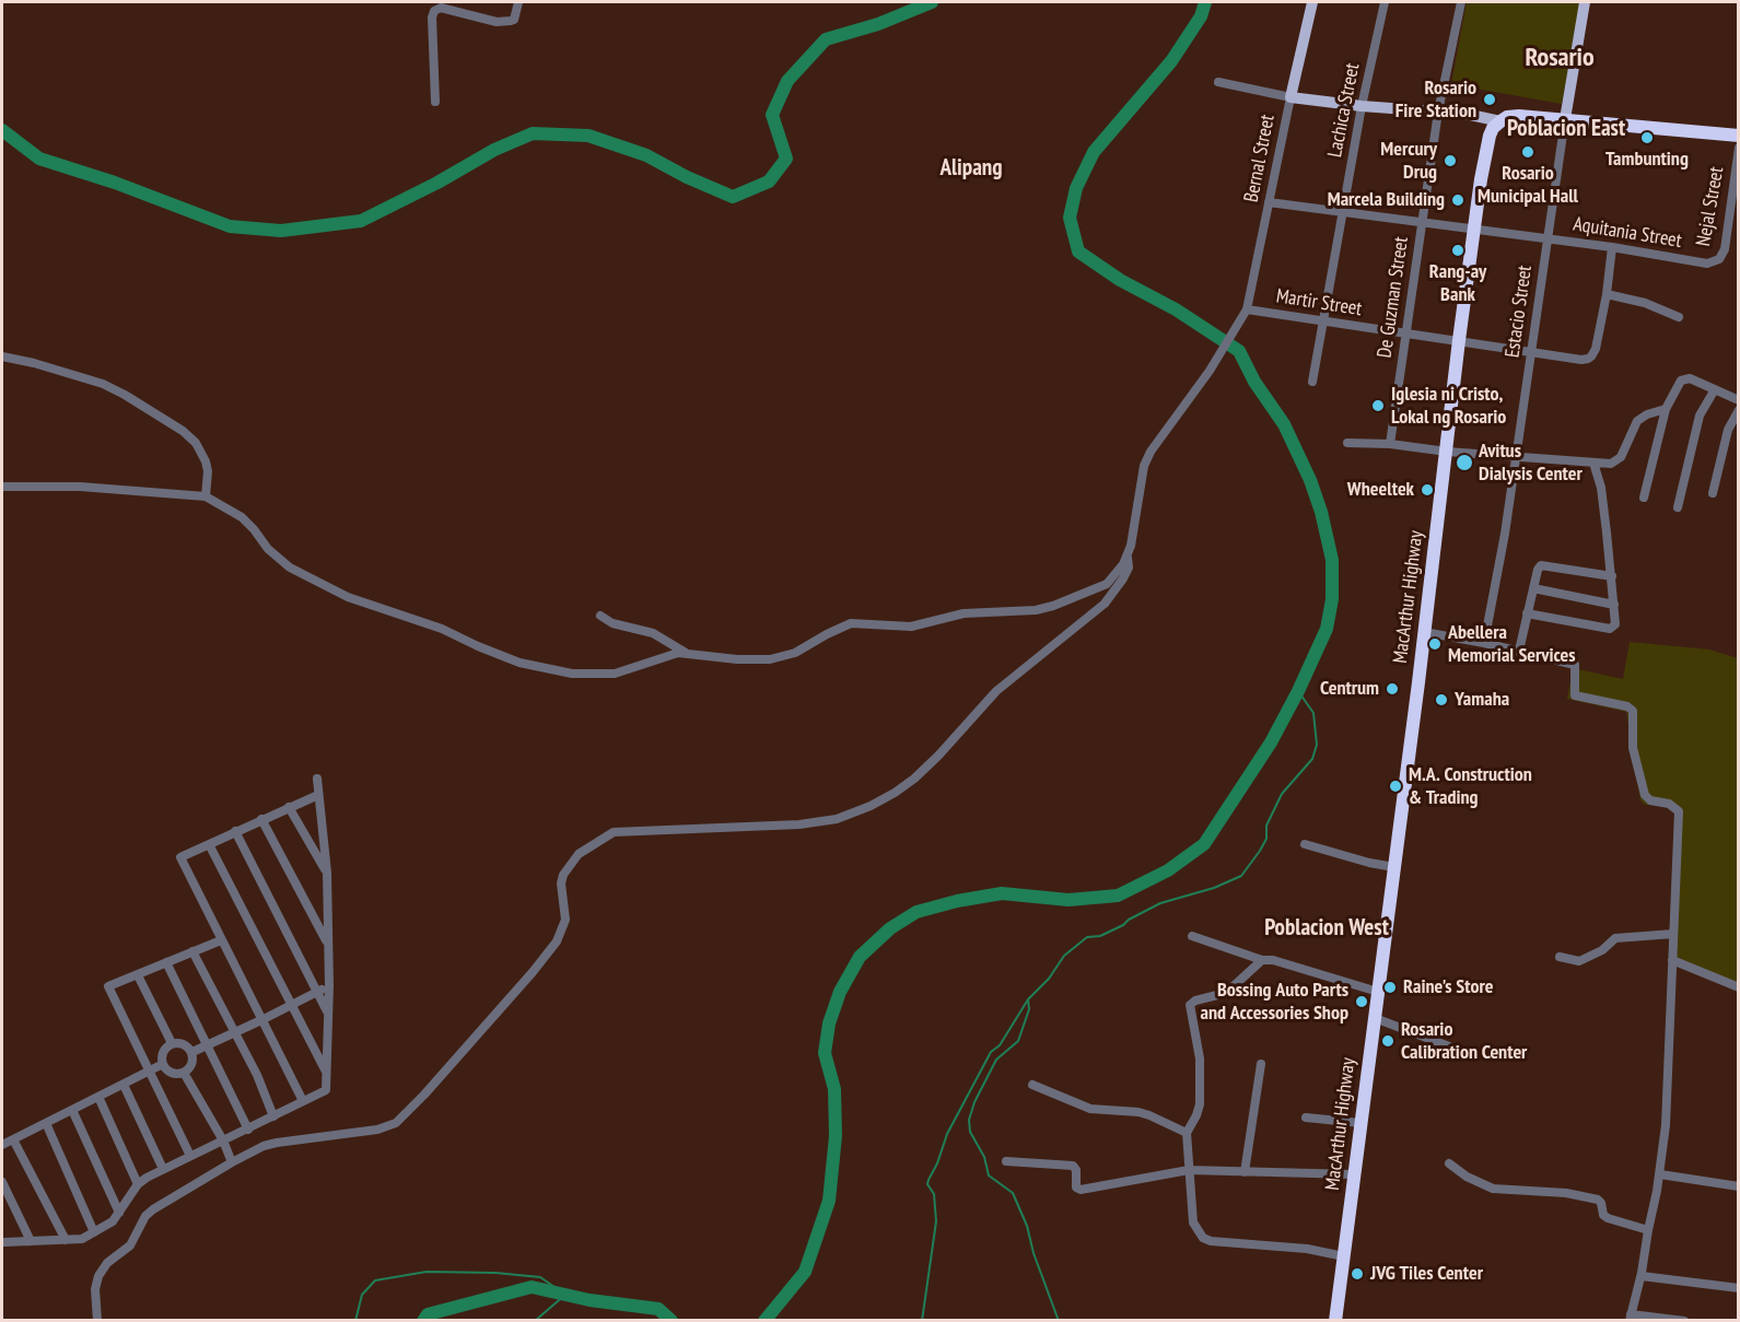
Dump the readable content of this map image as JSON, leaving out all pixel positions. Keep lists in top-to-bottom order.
{
  "streets": {
    "highway": ["MacArthur Highway"],
    "main road": ["Bernal Street", "Estacio Street"],
    "street": [
      "Lachica Street",
      "Nejal Street",
      "Aquitania Street",
      "De Guzman Street",
      "Martir Street"
    ]
  },
  "crossings": [
    ["Lachica Street", "Aquitania Street"],
    ["Lachica Street", "Martir Street"],
    ["Bernal Street", "Aquitania Street"],
    ["Bernal Street", "Martir Street"],
    ["Nejal Street", "Aquitania Street"],
    ["Aquitania Street", "De Guzman Street"],
    ["Aquitania Street", "Estacio Street"],
    ["Aquitania Street", "MacArthur Highway"],
    ["De Guzman Street", "Martir Street"],
    ["Martir Street", "Estacio Street"],
    ["Martir Street", "MacArthur Highway"]
  ],
  "districts": [
    "Rosario",
    "Poblacion East",
    "Alipang",
    "Poblacion West"
  ],
  "places": [
    "Rosario Fire Station",
    "Tambunting",
    "Rosario Municipal Hall",
    "Mercury Drug",
    "Marcela Building",
    "Rang-ay Bank",
    "Iglesia ni Cristo, Lokal ng Rosario",
    "Avitus Dialysis Center",
    "Wheeltek",
    "Abellera Memorial Services",
    "Centrum",
    "Yamaha",
    "M.A. Construction & Trading",
    "Raine's Store",
    "Bossing Auto Parts and Accessories Shop",
    "Rosario Calibration Center",
    "JVG Tiles Center"
  ]
}
